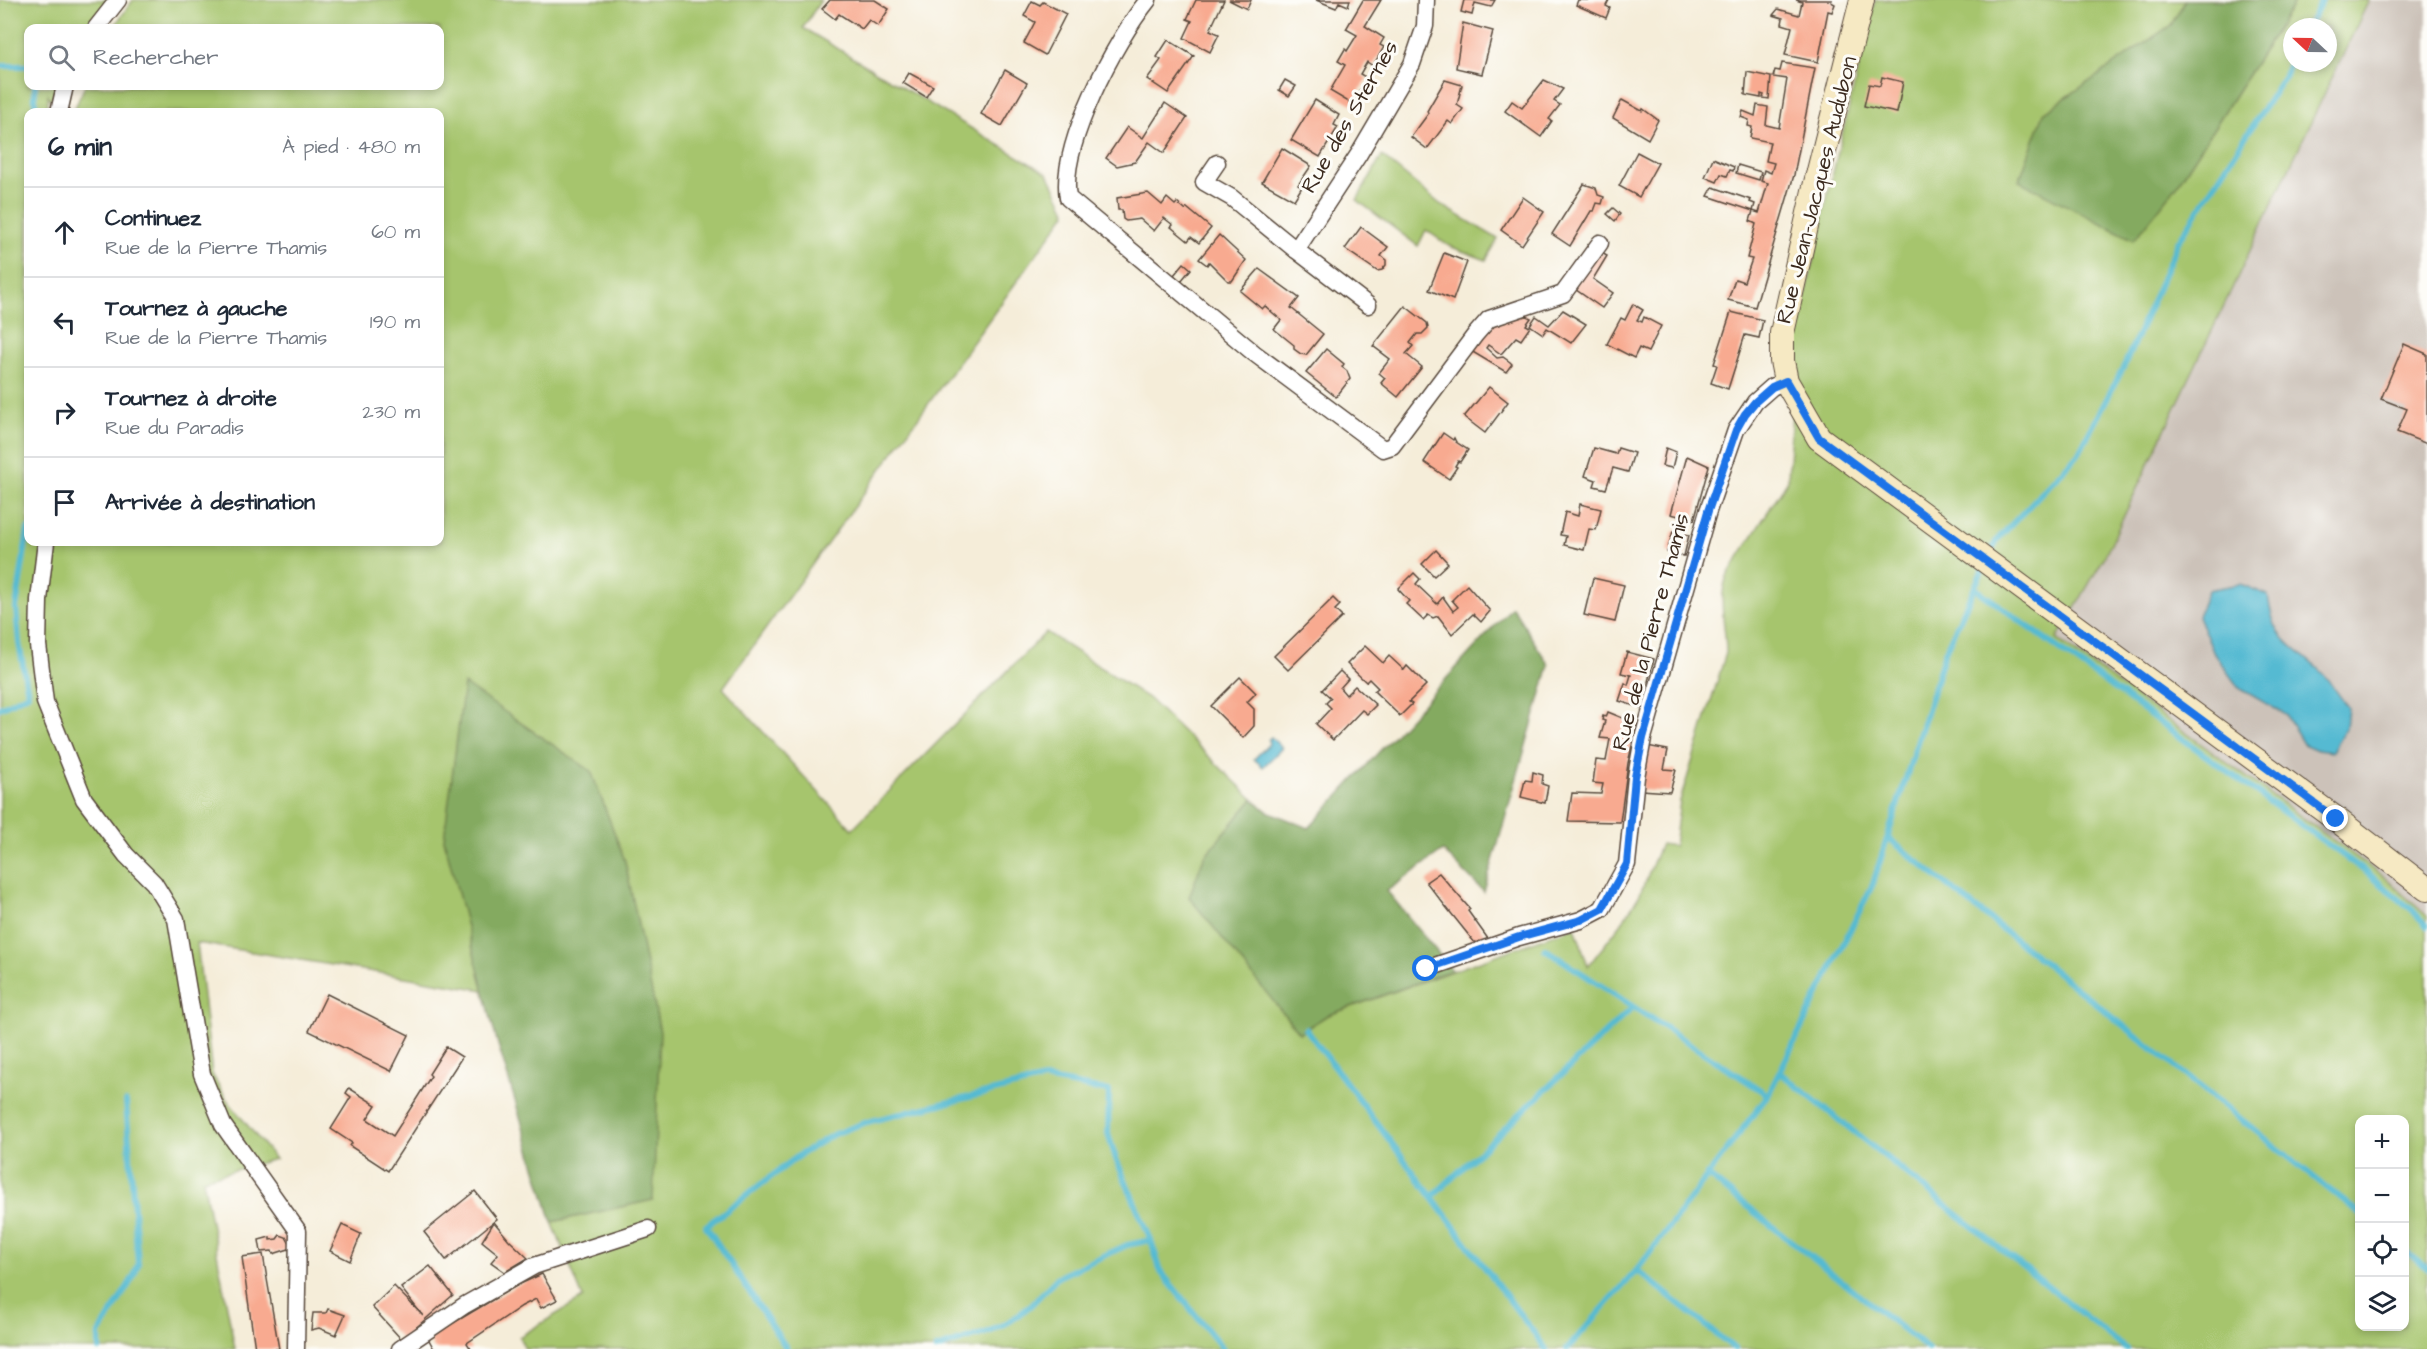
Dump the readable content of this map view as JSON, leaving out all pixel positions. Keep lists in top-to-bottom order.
{
  "streets": {
    "main road": ["Rue Jean-Jacques Audubon"],
    "street": ["Rue des Sternes", "Rue de la Pierre Thamis"]
  },
  "crossings": [
    ["Rue Jean-Jacques Audubon", "Rue de la Pierre Thamis"]
  ],
  "north": "left",
  "page": {
    "search": "Rechercher",
    "heading": ["6 min", "À pied · 480 m"],
    "list": [
      ["Continuez", "Rue de la Pierre Thamis", "60 m"],
      ["Tournez à gauche", "Rue de la Pierre Thamis", "190 m"],
      ["Tournez à droite", "Rue du Paradis", "230 m"],
      "Arrivée à destination"
    ],
    "map_buttons": ["+", "−"]
  }
}
